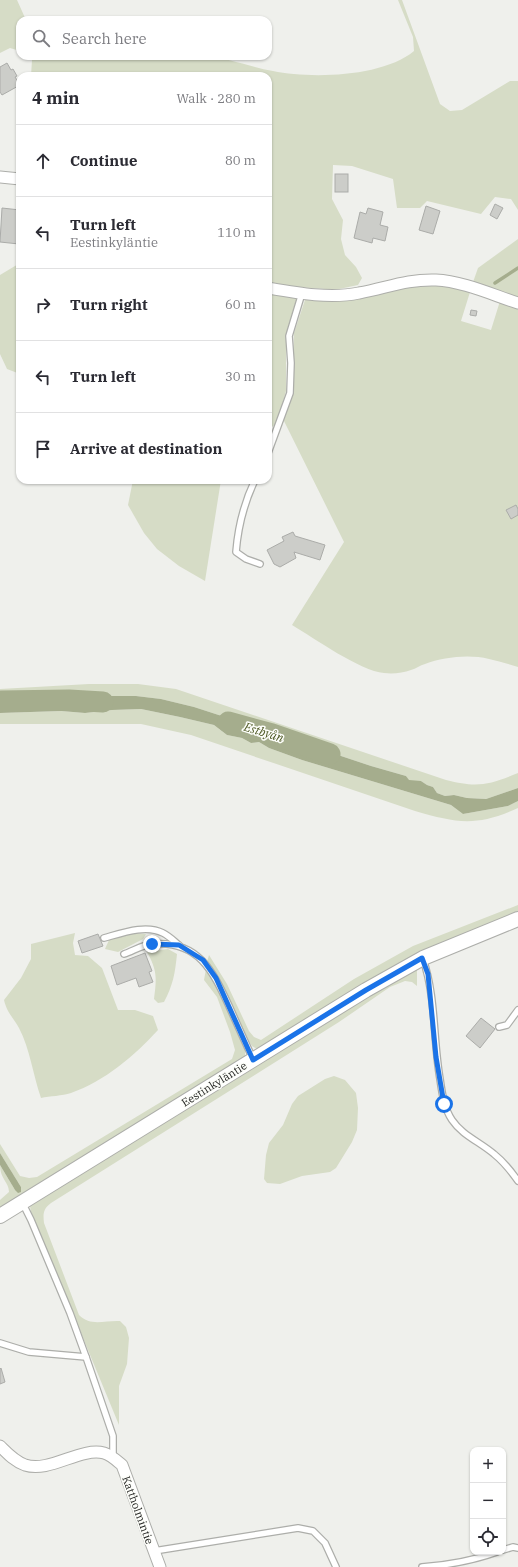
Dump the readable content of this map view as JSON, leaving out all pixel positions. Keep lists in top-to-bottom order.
{
  "streets": {
    "street": ["Eestinkyläntie", "Kattholmintie"]
  },
  "water": ["Estbyån"],
  "page": {
    "search": "Search here",
    "heading": ["4 min", "Walk · 280 m"],
    "list": [
      ["Continue", "80 m"],
      ["Turn left", "Eestinkyläntie", "110 m"],
      ["Turn right", "60 m"],
      ["Turn left", "30 m"],
      "Arrive at destination"
    ],
    "map_buttons": ["+", "−"]
  }
}
